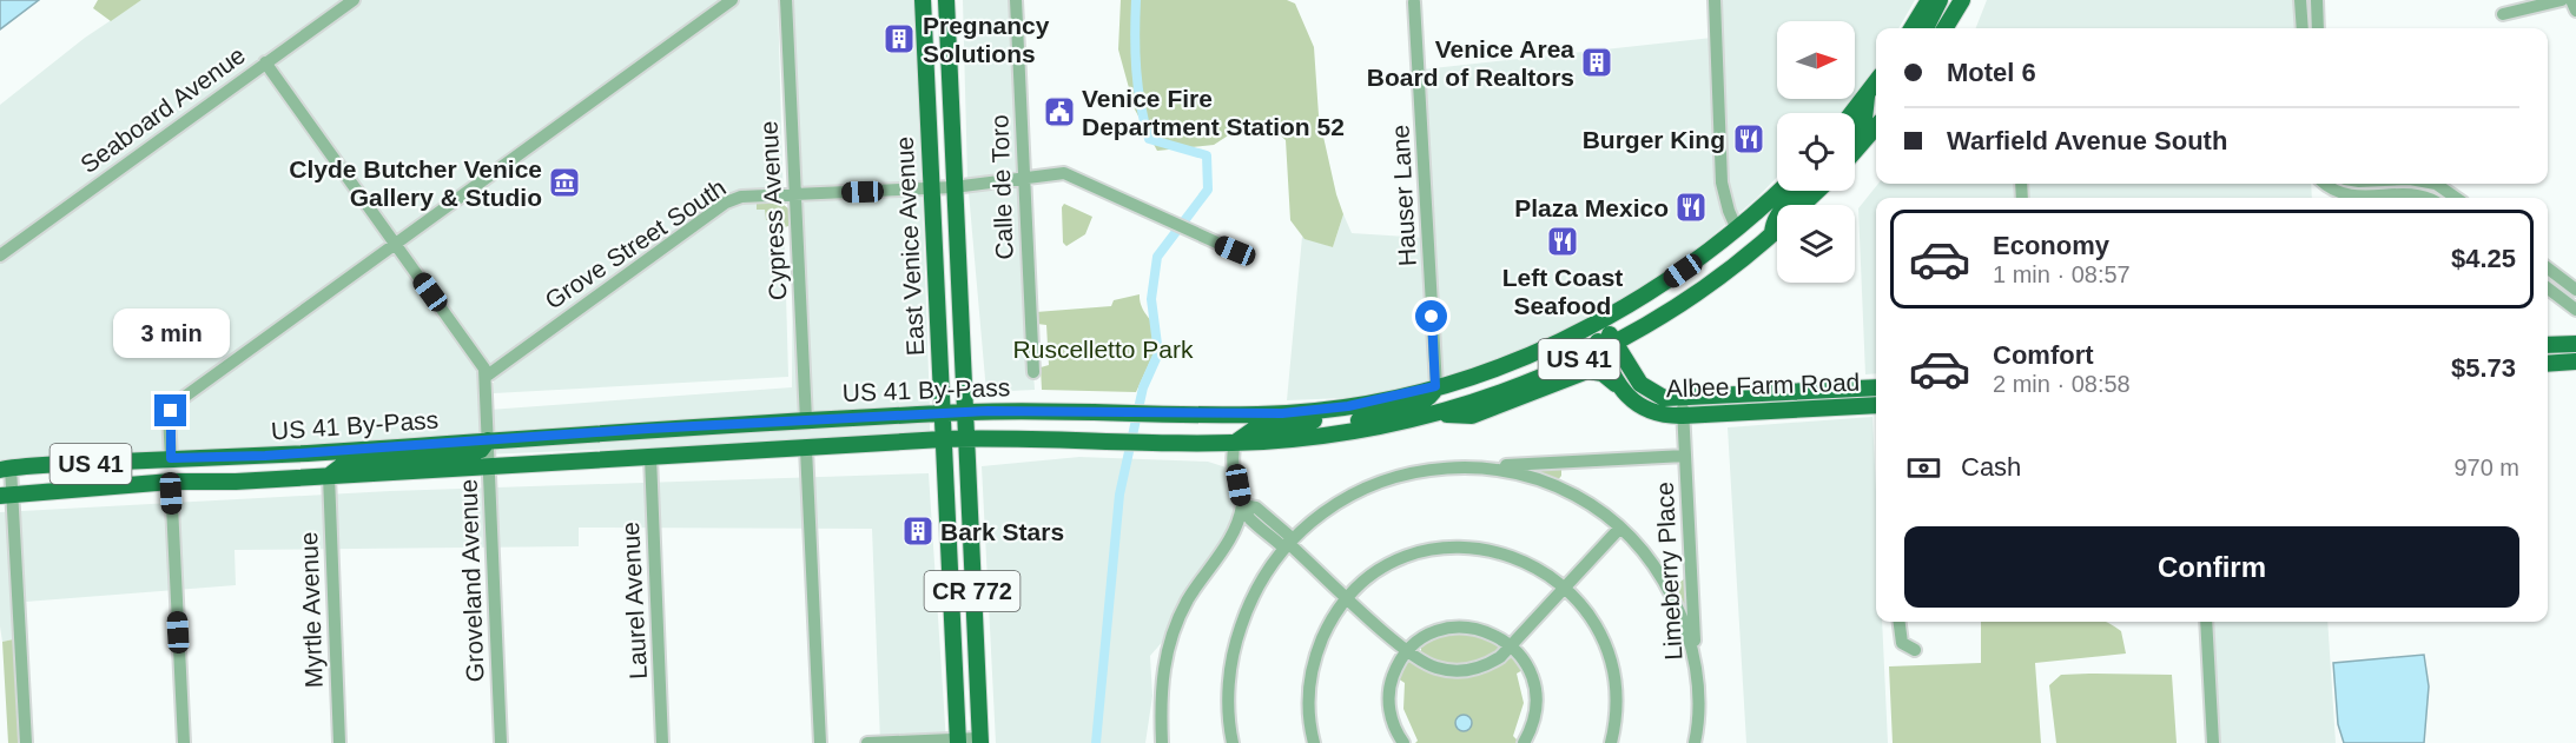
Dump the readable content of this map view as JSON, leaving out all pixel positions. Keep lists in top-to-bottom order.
{
  "streets": {
    "main road": [
      "East Venice Avenue",
      "US 41",
      "Albee Farm Road",
      "US 41 By-Pass",
      "CR 772"
    ],
    "street": [
      "Seaboard Avenue",
      "Calle de Toro",
      "Hauser Lane",
      "Cypress Avenue",
      "Grove Street South",
      "Limeberry Place",
      "Groveland Avenue",
      "Laurel Avenue",
      "Myrtle Avenue"
    ]
  },
  "crossings": [
    ["Calle de Toro", "Grove Street South"],
    ["Hauser Lane", "US 41 By-Pass"],
    ["Cypress Avenue", "Grove Street South"],
    ["Cypress Avenue", "US 41 By-Pass"],
    ["Grove Street South", "East Venice Avenue"],
    ["Grove Street South", "Groveland Avenue"],
    ["East Venice Avenue", "US 41 By-Pass"],
    ["Albee Farm Road", "US 41 By-Pass"],
    ["US 41 By-Pass", "Groveland Avenue"],
    ["US 41 By-Pass", "Laurel Avenue"],
    ["US 41 By-Pass", "Myrtle Avenue"]
  ],
  "parks": ["Ruscelletto Park"],
  "places": {
    "building": ["Pregnancy Solutions", "Venice Area Board of Realtors", "Bark Stars"],
    "public building": ["Venice Fire Department Station 52"],
    "restaurant": ["Burger King", "Plaza Mexico", "Left Coast Seafood"],
    "museum": ["Clyde Butcher Venice Gallery & Studio"]
  },
  "north": "right",
  "page": {
    "banner": ["Motel 6", "Warfield Avenue South"],
    "list": [
      {
        "name": "Economy",
        "note": "1 min · 08:57",
        "value": "$4.25"
      },
      {
        "name": "Comfort",
        "note": "2 min · 08:58",
        "value": "$5.73"
      }
    ],
    "bubble": "3 min",
    "pay": ["Cash", "970 m"],
    "buttons": "Confirm"
  }
}
